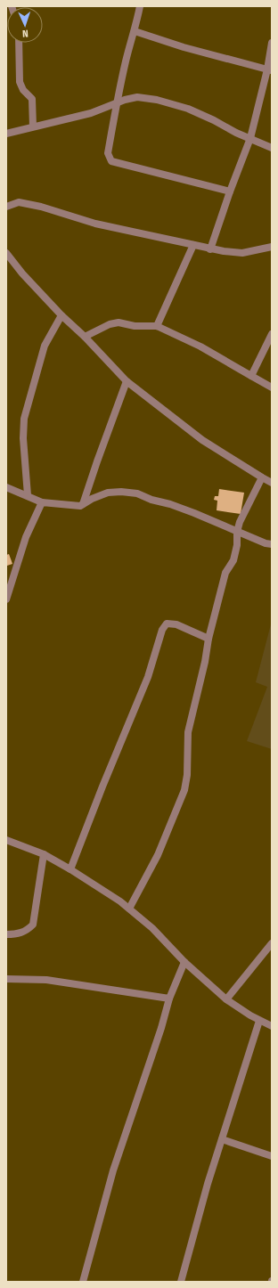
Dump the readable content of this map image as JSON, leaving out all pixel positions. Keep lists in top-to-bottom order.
{
  "north": "bottom"
}
